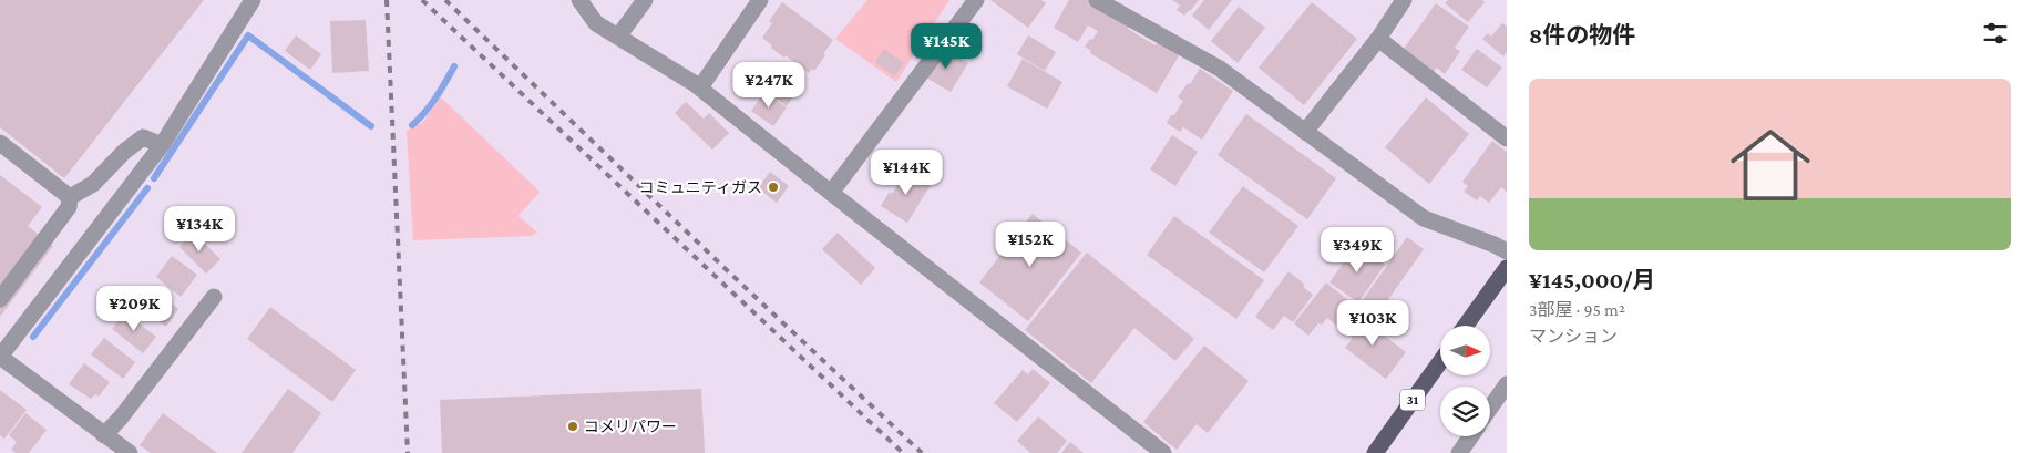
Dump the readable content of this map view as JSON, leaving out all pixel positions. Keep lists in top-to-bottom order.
{
  "streets": {
    "main road": ["31"]
  },
  "places": ["コミュニティガス", "コメリパワー"],
  "north": "right",
  "page": {
    "heading": "8件の物件",
    "price": [
      "¥145K",
      "¥247K",
      "¥144K",
      "¥134K",
      "¥152K",
      "¥349K",
      "¥209K",
      "¥103K"
    ],
    "list": [
      {
        "name": "¥145,000/月",
        "note": "3部屋 · 95 m² · マンション"
      }
    ]
  }
}
